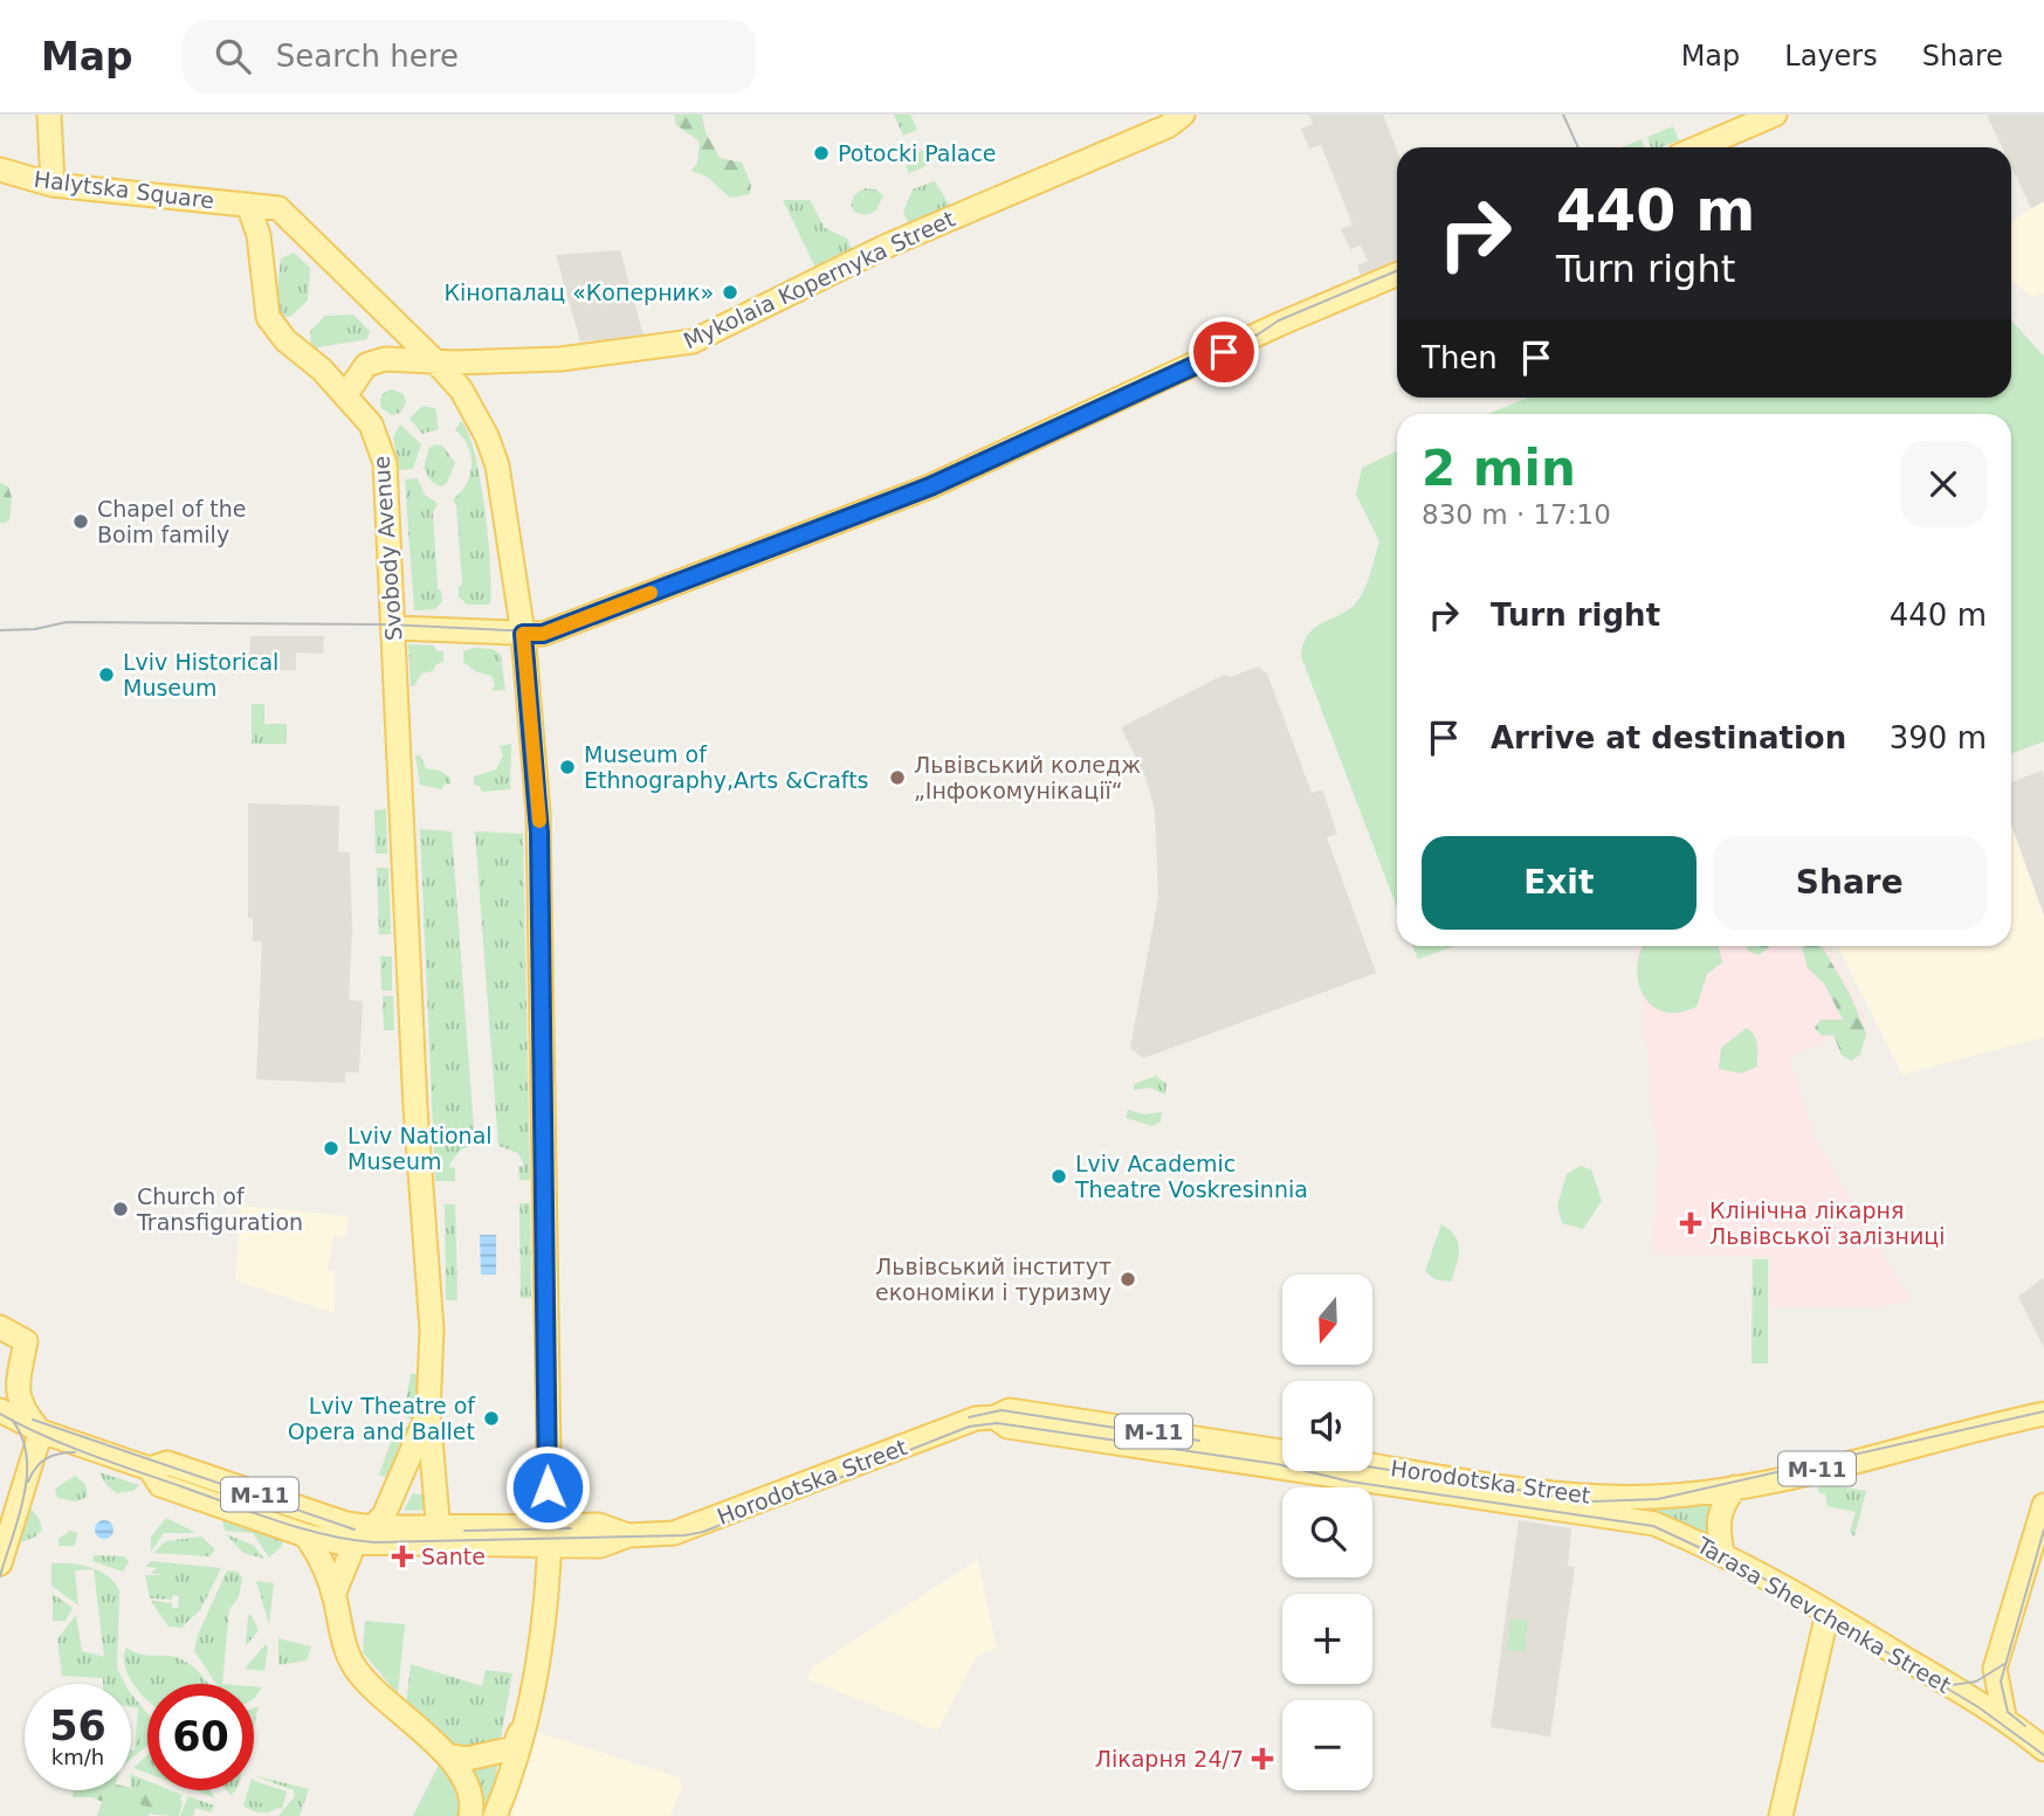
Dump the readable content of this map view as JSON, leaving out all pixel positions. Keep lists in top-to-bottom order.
{
  "streets": {
    "main road": [
      "Halytska Square",
      "Mykolaia Kopernyka Street",
      "Svobody Avenue",
      "М-11",
      "Horodotska Street",
      "Tarasa Shevchenka Street"
    ]
  },
  "crossings": [
    ["Halytska Square", "Mykolaia Kopernyka Street"],
    ["Halytska Square", "Svobody Avenue"],
    ["Svobody Avenue", "М-11"],
    ["М-11", "Horodotska Street"],
    ["Horodotska Street", "Tarasa Shevchenka Street"]
  ],
  "places": {
    "other": [
      "Potocki Palace",
      "Кінопалац «Коперник»",
      "Chapel of the Boim family",
      "Lviv Historical Museum",
      "Museum of Ethnography,Arts &Crafts",
      "Львівський коледж „Інфокомунікації“",
      "Lviv National Museum",
      "Lviv Academic Theatre Voskresinnia",
      "Church of Transfiguration",
      "Львівський інститут економіки і туризму",
      "Lviv Theatre of Opera and Ballet"
    ],
    "health": ["Клінічна лікарня Львівської залізниці", "Sante", "Лікарня 24/7"]
  },
  "north": "bottom",
  "page": {
    "header": "Map",
    "search": "Search here",
    "nav": ["Map", "Layers", "Share"],
    "turn": ["440 m", "Turn right"],
    "then": "Then",
    "heading": ["2 min", "830 m · 17:10"],
    "list": [
      {
        "name": "Turn right",
        "value": "440 m"
      },
      {
        "name": "Arrive at destination",
        "value": "390 m"
      }
    ],
    "buttons": ["Exit", "Share"],
    "map_buttons": ["+", "−"],
    "speed": "56 km/h",
    "limit": "60"
  }
}
